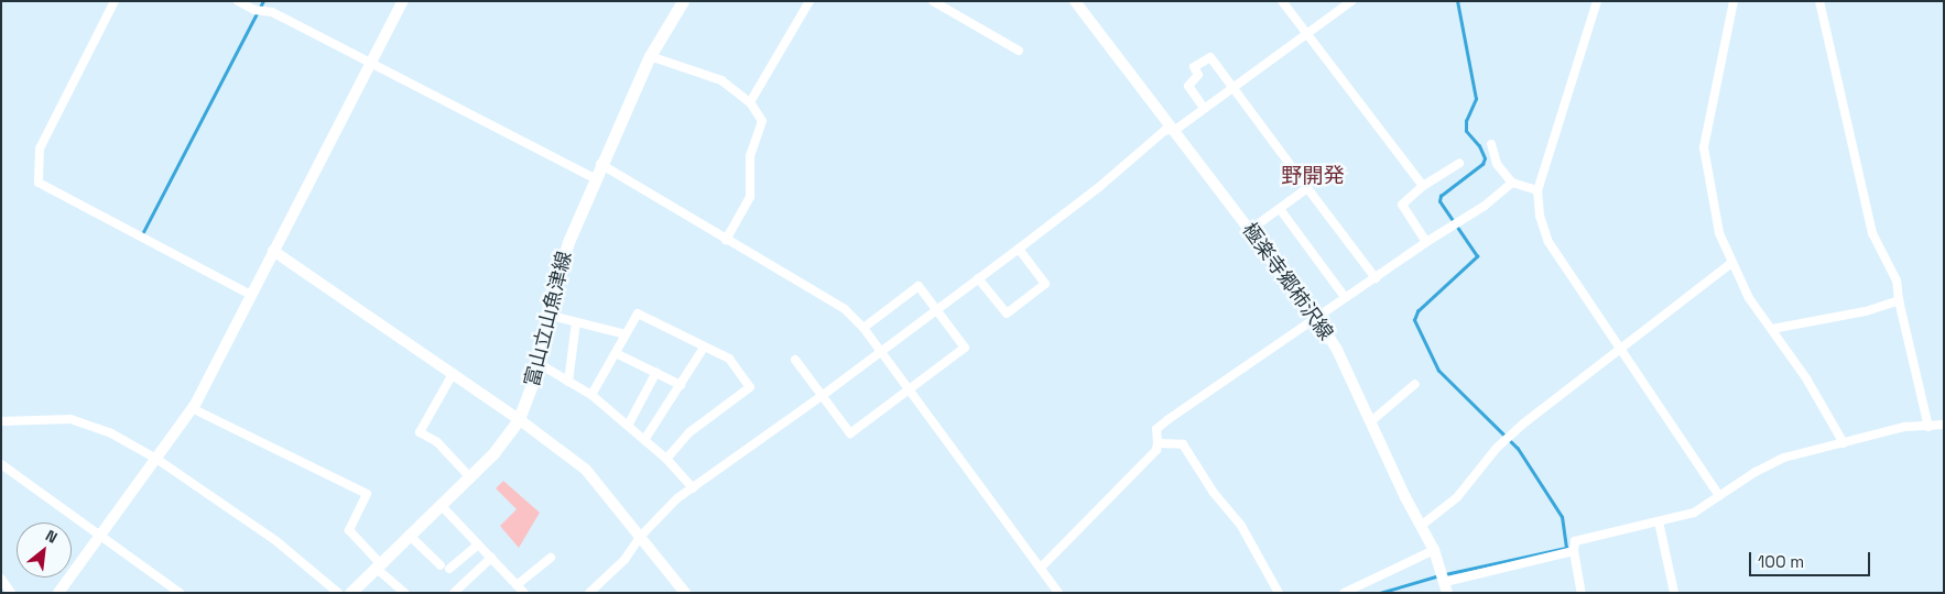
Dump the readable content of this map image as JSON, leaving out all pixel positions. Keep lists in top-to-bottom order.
{
  "streets": {
    "main road": ["富山立山魚津線"],
    "street": ["極楽寺郷柿沢線"]
  },
  "districts": ["野開発"],
  "scale_bar": "100 m",
  "north": "top right"
}
